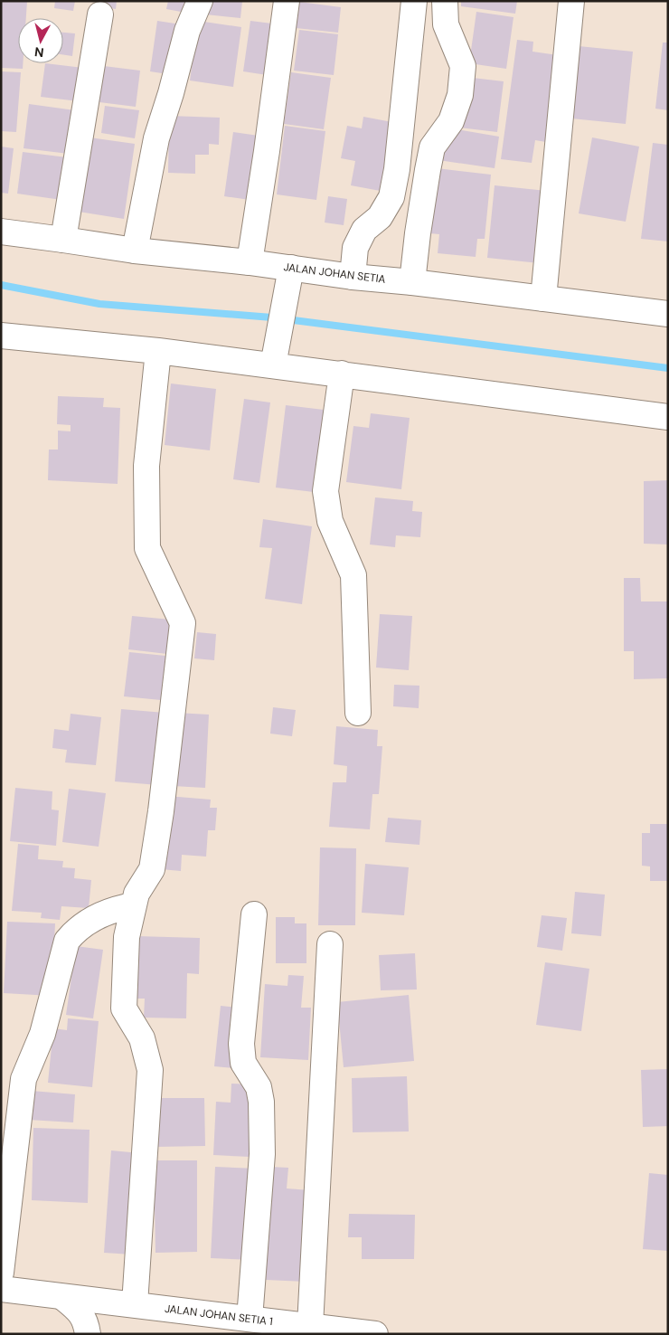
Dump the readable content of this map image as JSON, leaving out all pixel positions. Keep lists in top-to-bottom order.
{
  "streets": {
    "street": ["JALAN JOHAN SETIA", "JALAN JOHAN SETIA 1"]
  },
  "north": "bottom"
}
